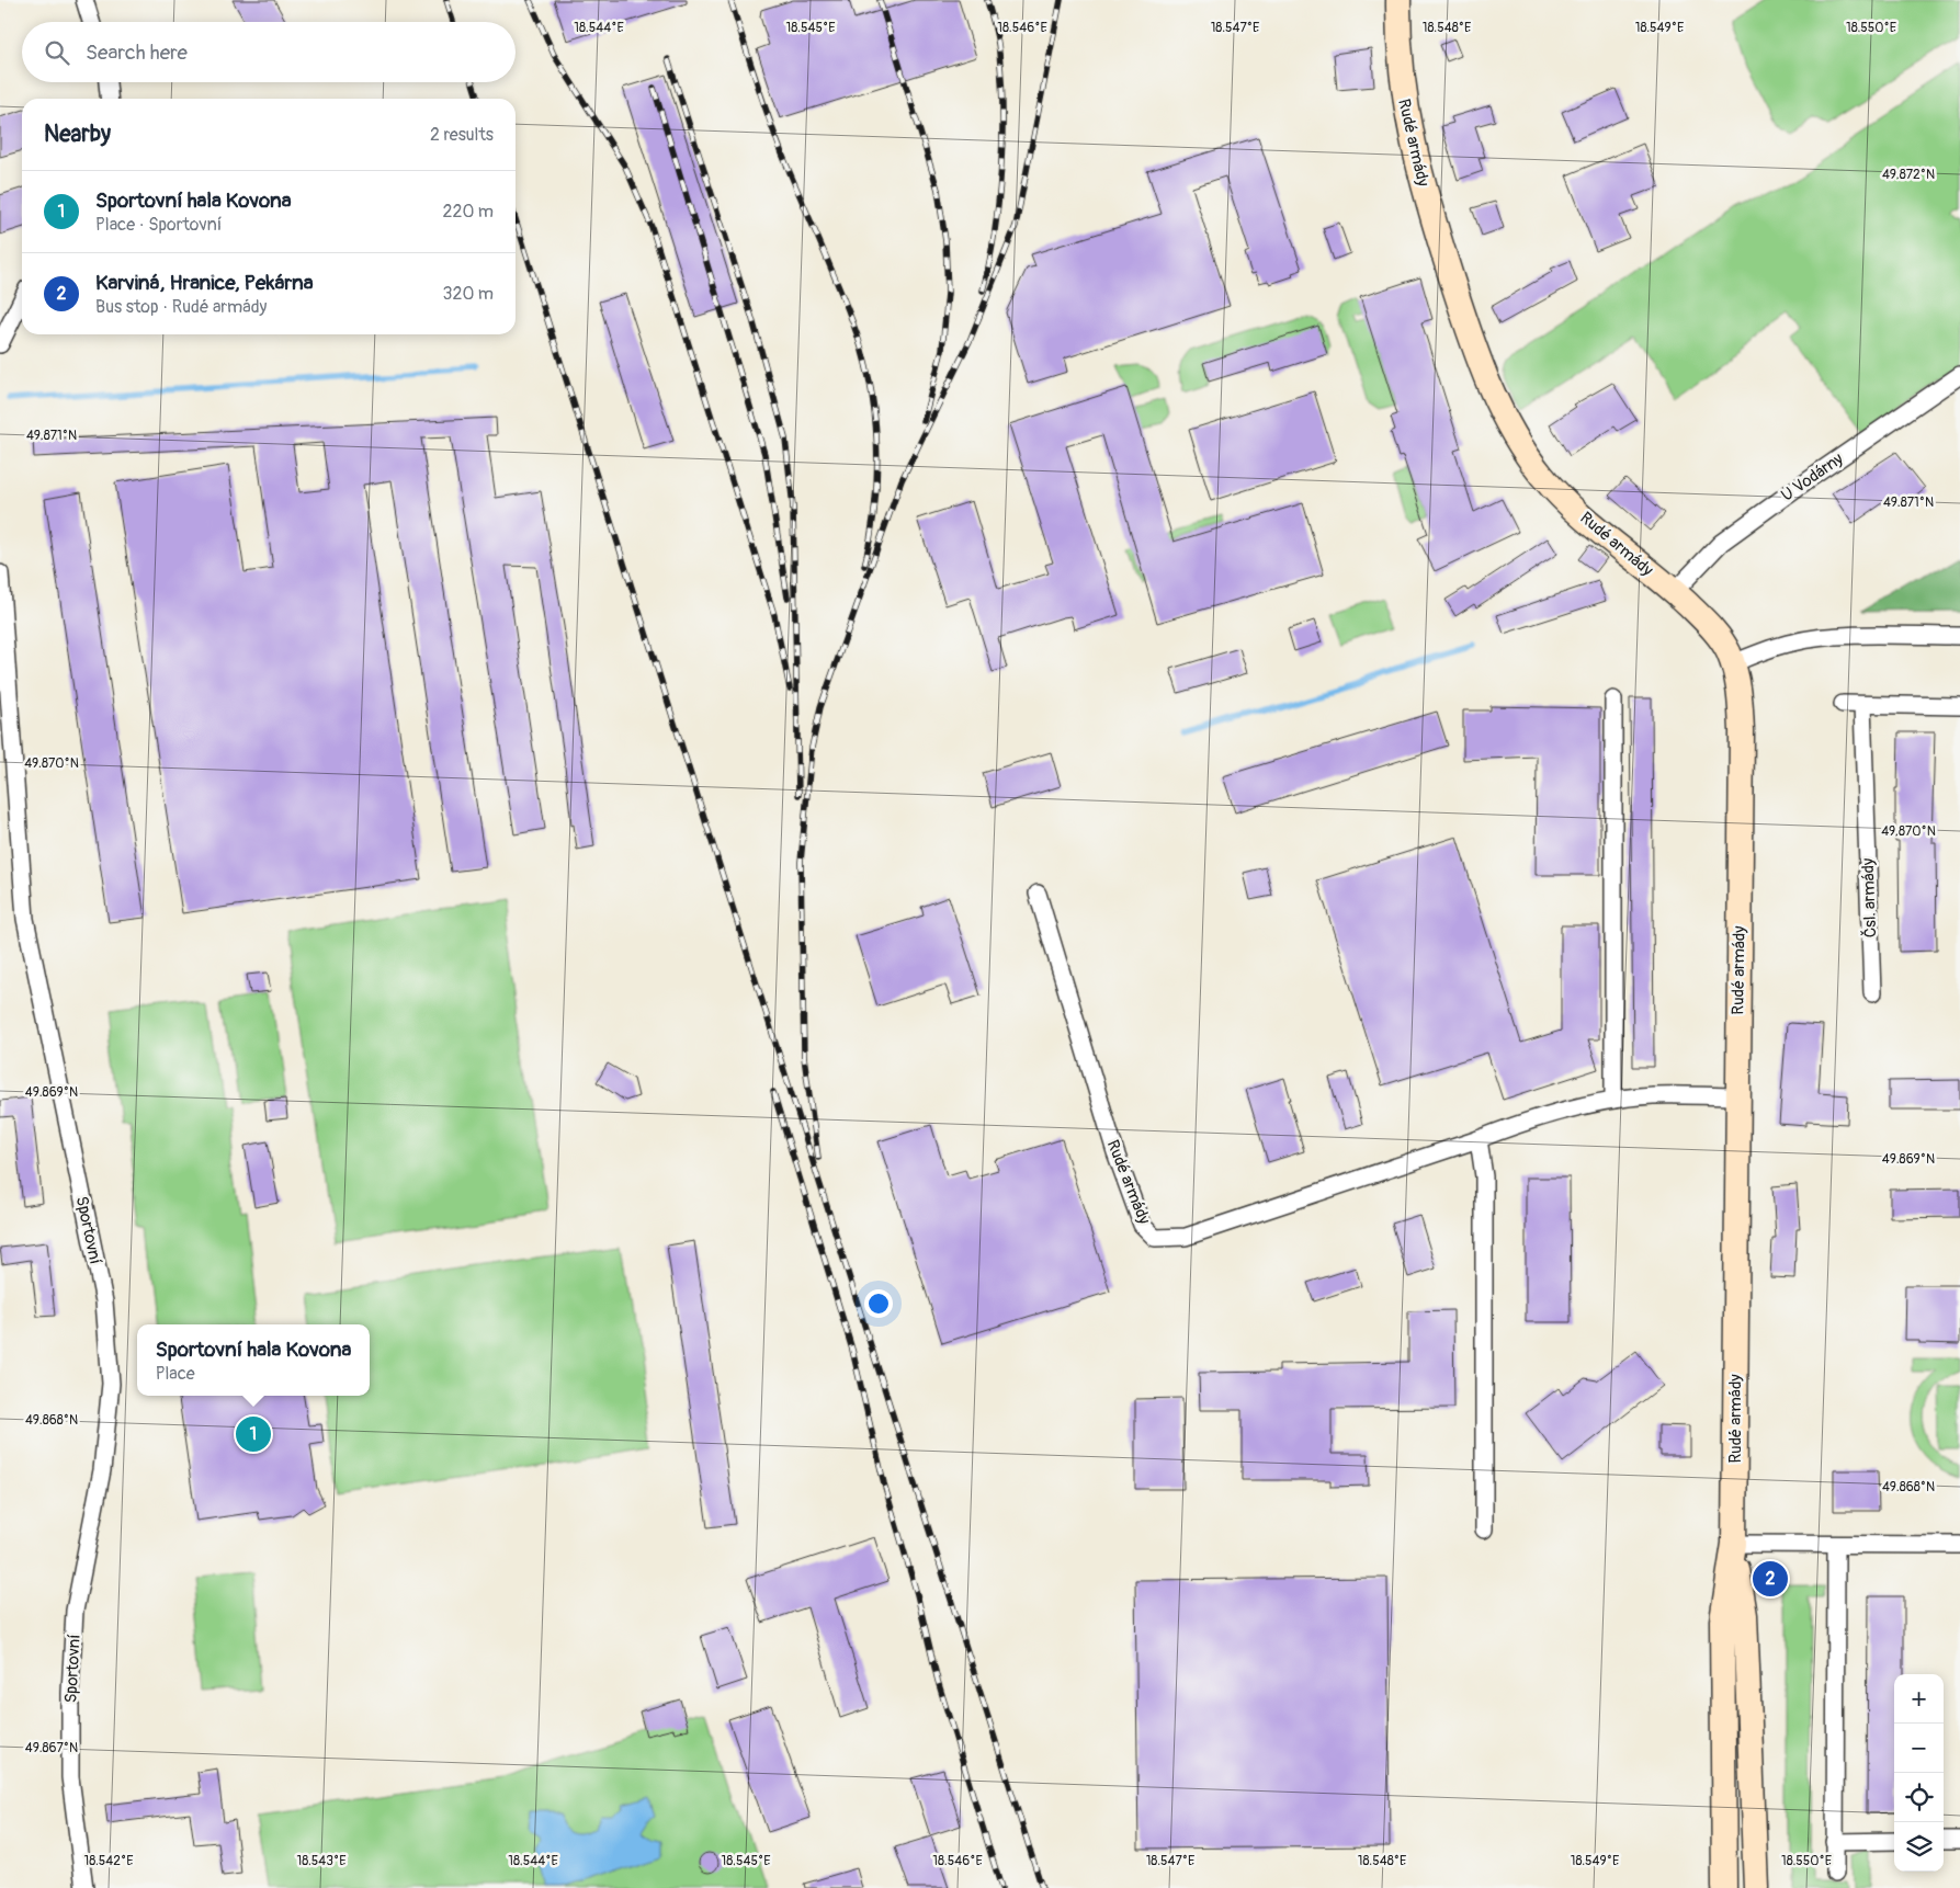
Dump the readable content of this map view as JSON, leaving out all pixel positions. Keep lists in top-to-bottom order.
{
  "streets": {
    "main road": ["Rudé armády"],
    "street": ["U Vodárny", "Čsl. armády", "Sportovní"]
  },
  "crossings": [
    ["Rudé armády", "U Vodárny"]
  ],
  "page": {
    "search": "Search here",
    "heading": ["Nearby", "2 results"],
    "list": [
      {
        "mark": "1",
        "name": "Sportovní hala Kovona",
        "note": "Place · Sportovní",
        "value": "220 m"
      },
      {
        "mark": "2",
        "name": "Karviná, Hranice, Pekárna",
        "note": "Bus stop · Rudé armády",
        "value": "320 m"
      }
    ],
    "popup": ["Sportovní hala Kovona", "Place"],
    "pins": ["1", "2"],
    "map_buttons": ["+", "−"]
  },
  "coordinates": [
    "18.544°E",
    "18.545°E",
    "18.546°E",
    "18.547°E",
    "18.548°E",
    "18.549°E",
    "18.550°E",
    "49.872°N",
    "49.871°N",
    "49.870°N",
    "49.869°N",
    "49.868°N",
    "49.867°N",
    "18.542°E",
    "18.543°E"
  ]
}
